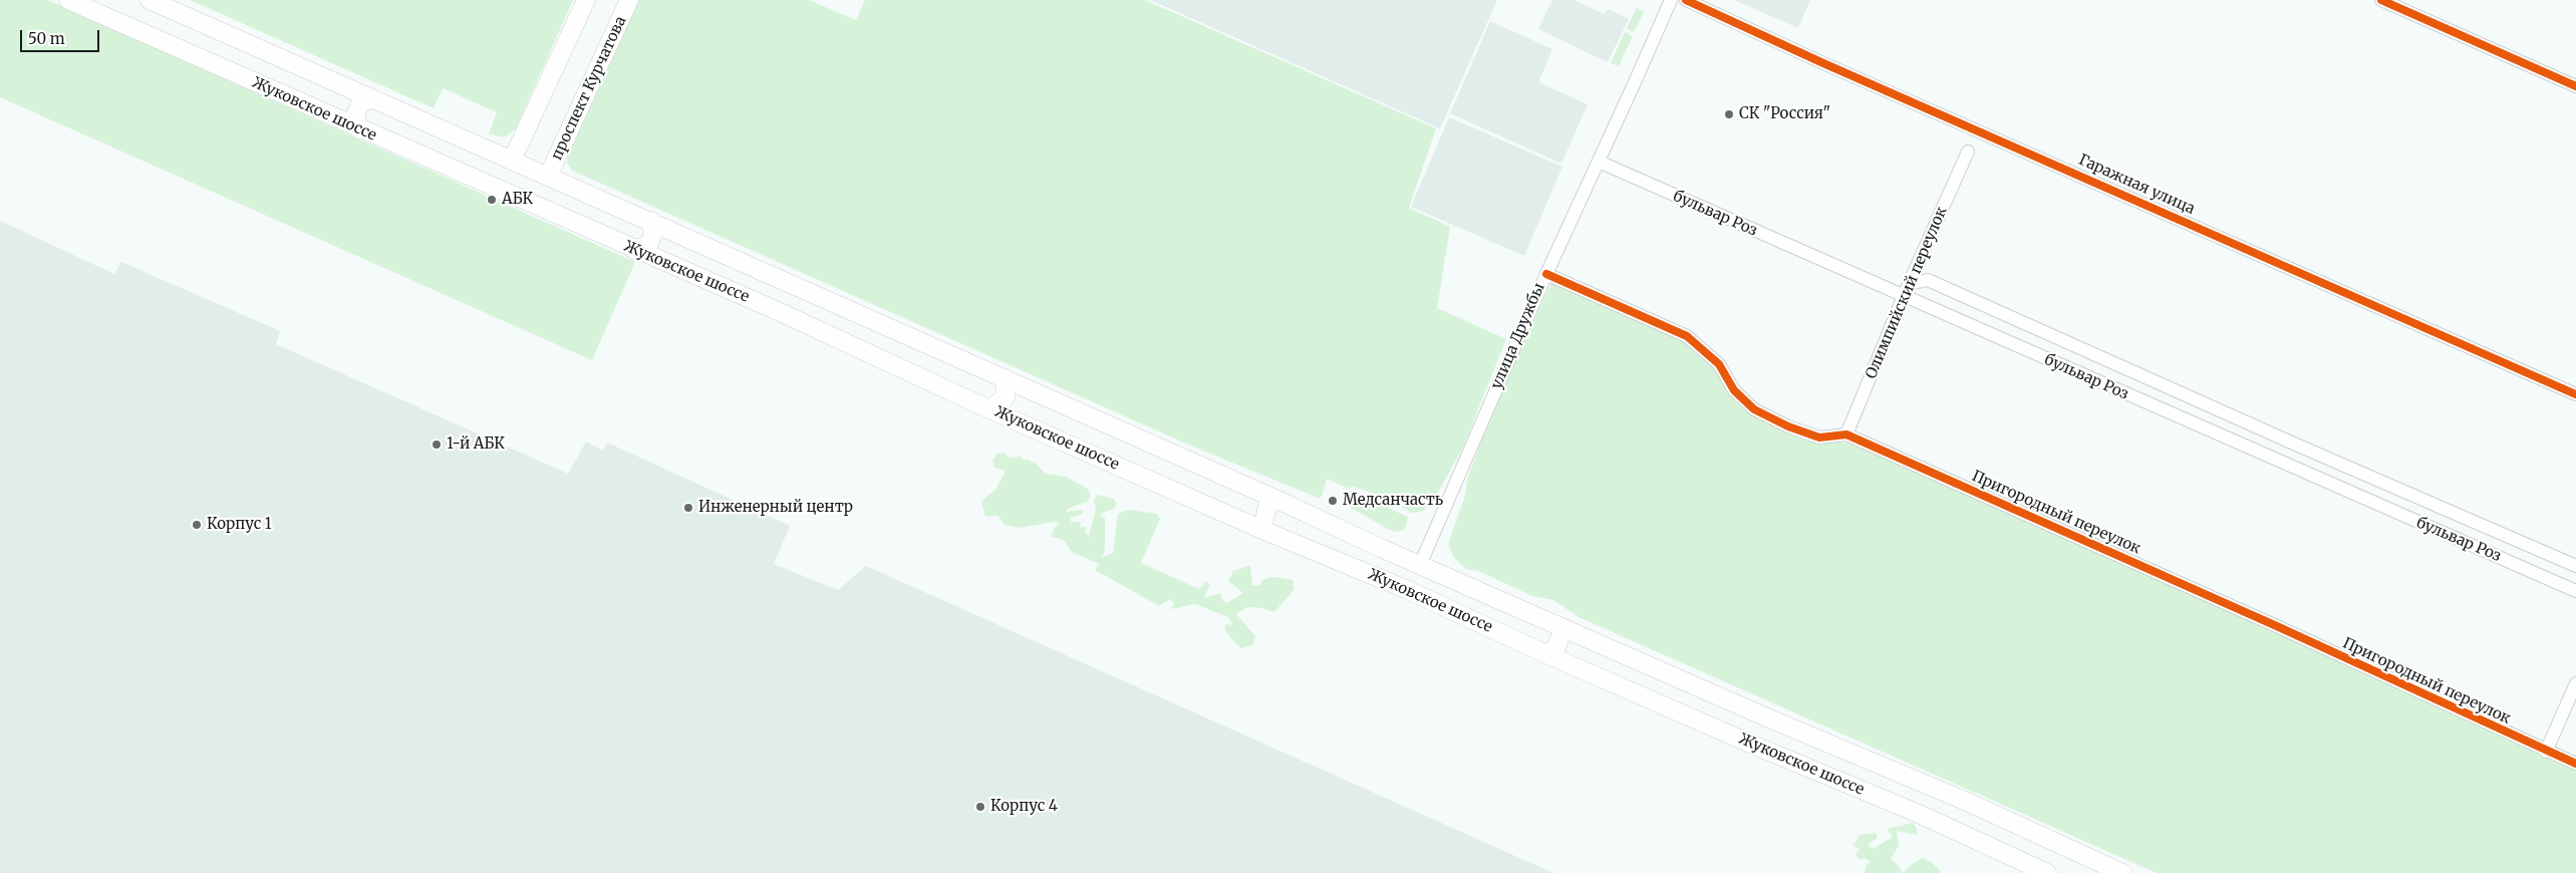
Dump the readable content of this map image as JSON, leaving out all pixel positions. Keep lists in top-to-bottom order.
{
  "streets": {
    "main road": ["проспект Курчатова", "Жуковское шоссе"],
    "street": [
      "Гаражная улица",
      "бульвар Роз",
      "Олимпийский переулок",
      "улица Дружбы",
      "Пригородный переулок"
    ]
  },
  "crossings": [
    ["проспект Курчатова", "Жуковское шоссе"],
    ["Жуковское шоссе", "улица Дружбы"],
    ["бульвар Роз", "Олимпийский переулок"],
    ["бульвар Роз", "улица Дружбы"],
    ["Олимпийский переулок", "Пригородный переулок"]
  ],
  "places": [
    "СК \"Россия\"",
    "АБК",
    "1-й АБК",
    "Медсанчасть",
    "Инженерный центр",
    "Корпус 1",
    "Корпус 4"
  ],
  "scale_bar": "50 m"
}
